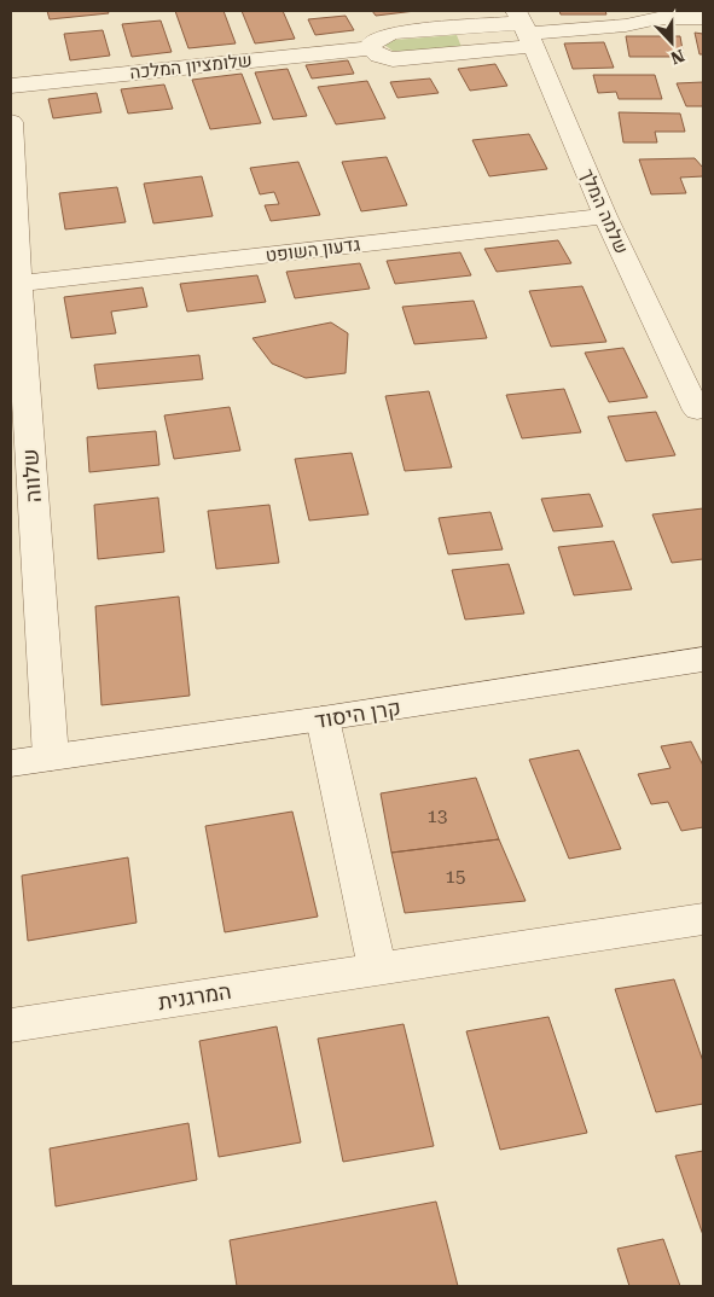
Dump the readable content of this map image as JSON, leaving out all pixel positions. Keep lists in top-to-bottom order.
{
  "streets": {
    "street": [
      "שלומציון המלכה",
      "שלמה המלך",
      "גדעון השופט",
      "שלווה",
      "קרן היסוד",
      "המרגנית"
    ]
  },
  "crossings": [
    ["שלומציון המלכה", "שלמה המלך"],
    ["שלמה המלך", "גדעון השופט"],
    ["גדעון השופט", "שלווה"],
    ["שלווה", "קרן היסוד"]
  ],
  "house_numbers": ["13", "15"],
  "north": "bottom"
}
